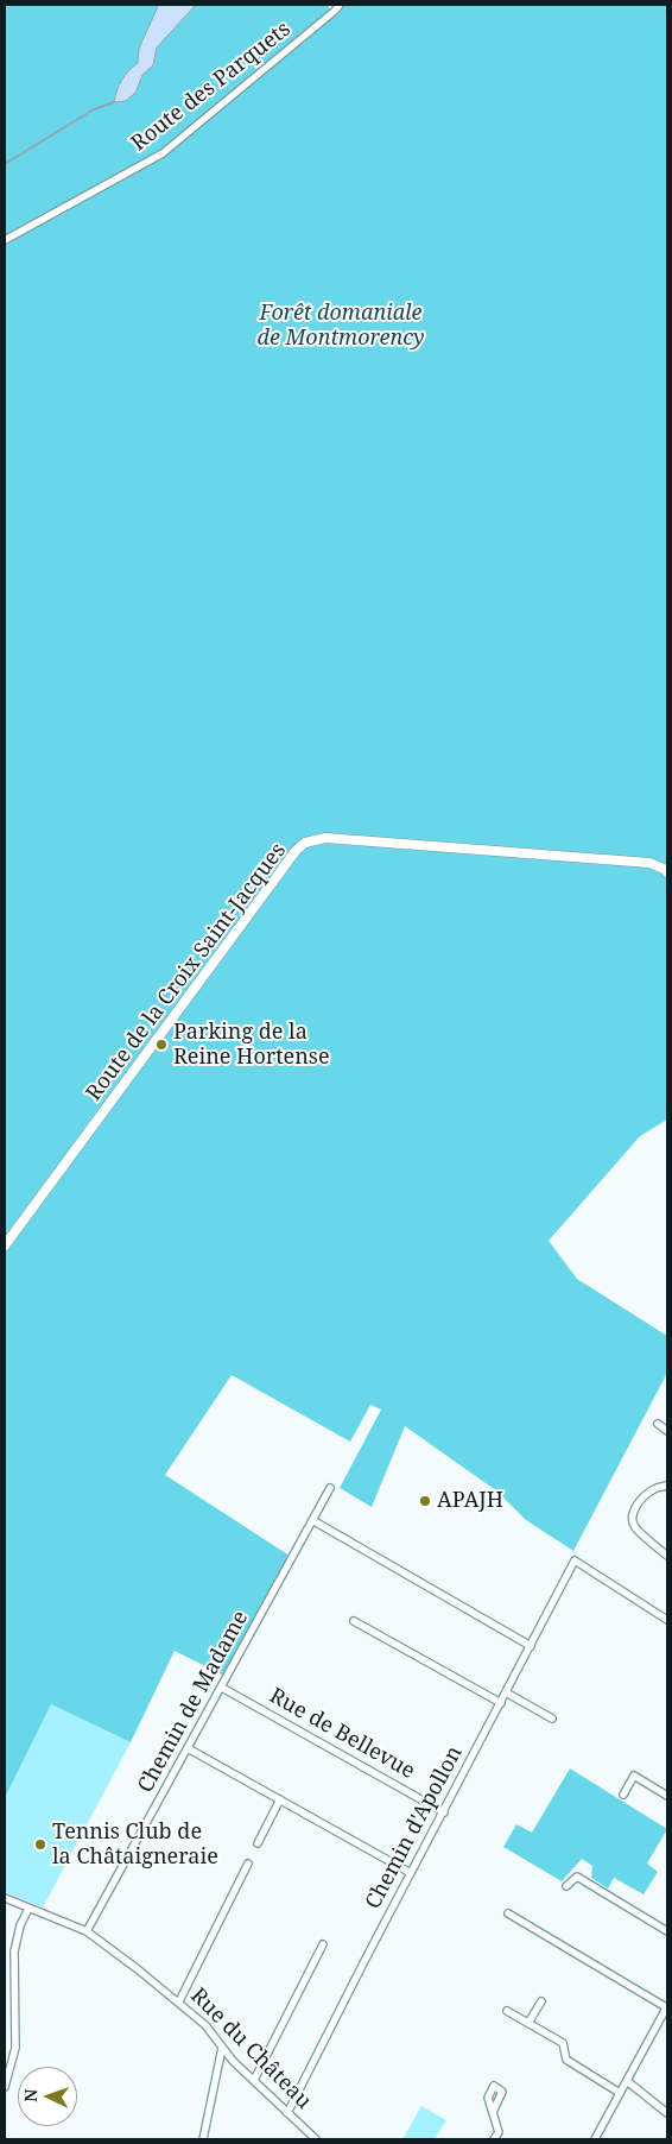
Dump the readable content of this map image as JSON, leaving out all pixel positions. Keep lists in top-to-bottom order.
{
  "streets": {
    "street": [
      "Route des Parquets",
      "Route de la Croix Saint-Jacques",
      "Chemin de Madame",
      "Rue de Bellevue",
      "Chemin d'Apollon",
      "Rue du Château"
    ]
  },
  "crossings": [
    ["Chemin de Madame", "Rue de Bellevue"],
    ["Chemin de Madame", "Rue du Château"],
    ["Rue de Bellevue", "Chemin d'Apollon"],
    ["Chemin d'Apollon", "Rue du Château"]
  ],
  "parks": ["Forêt domaniale de Montmorency"],
  "places": ["Parking de la Reine Hortense", "APAJH", "Tennis Club de la Châtaigneraie"],
  "north": "left"
}
